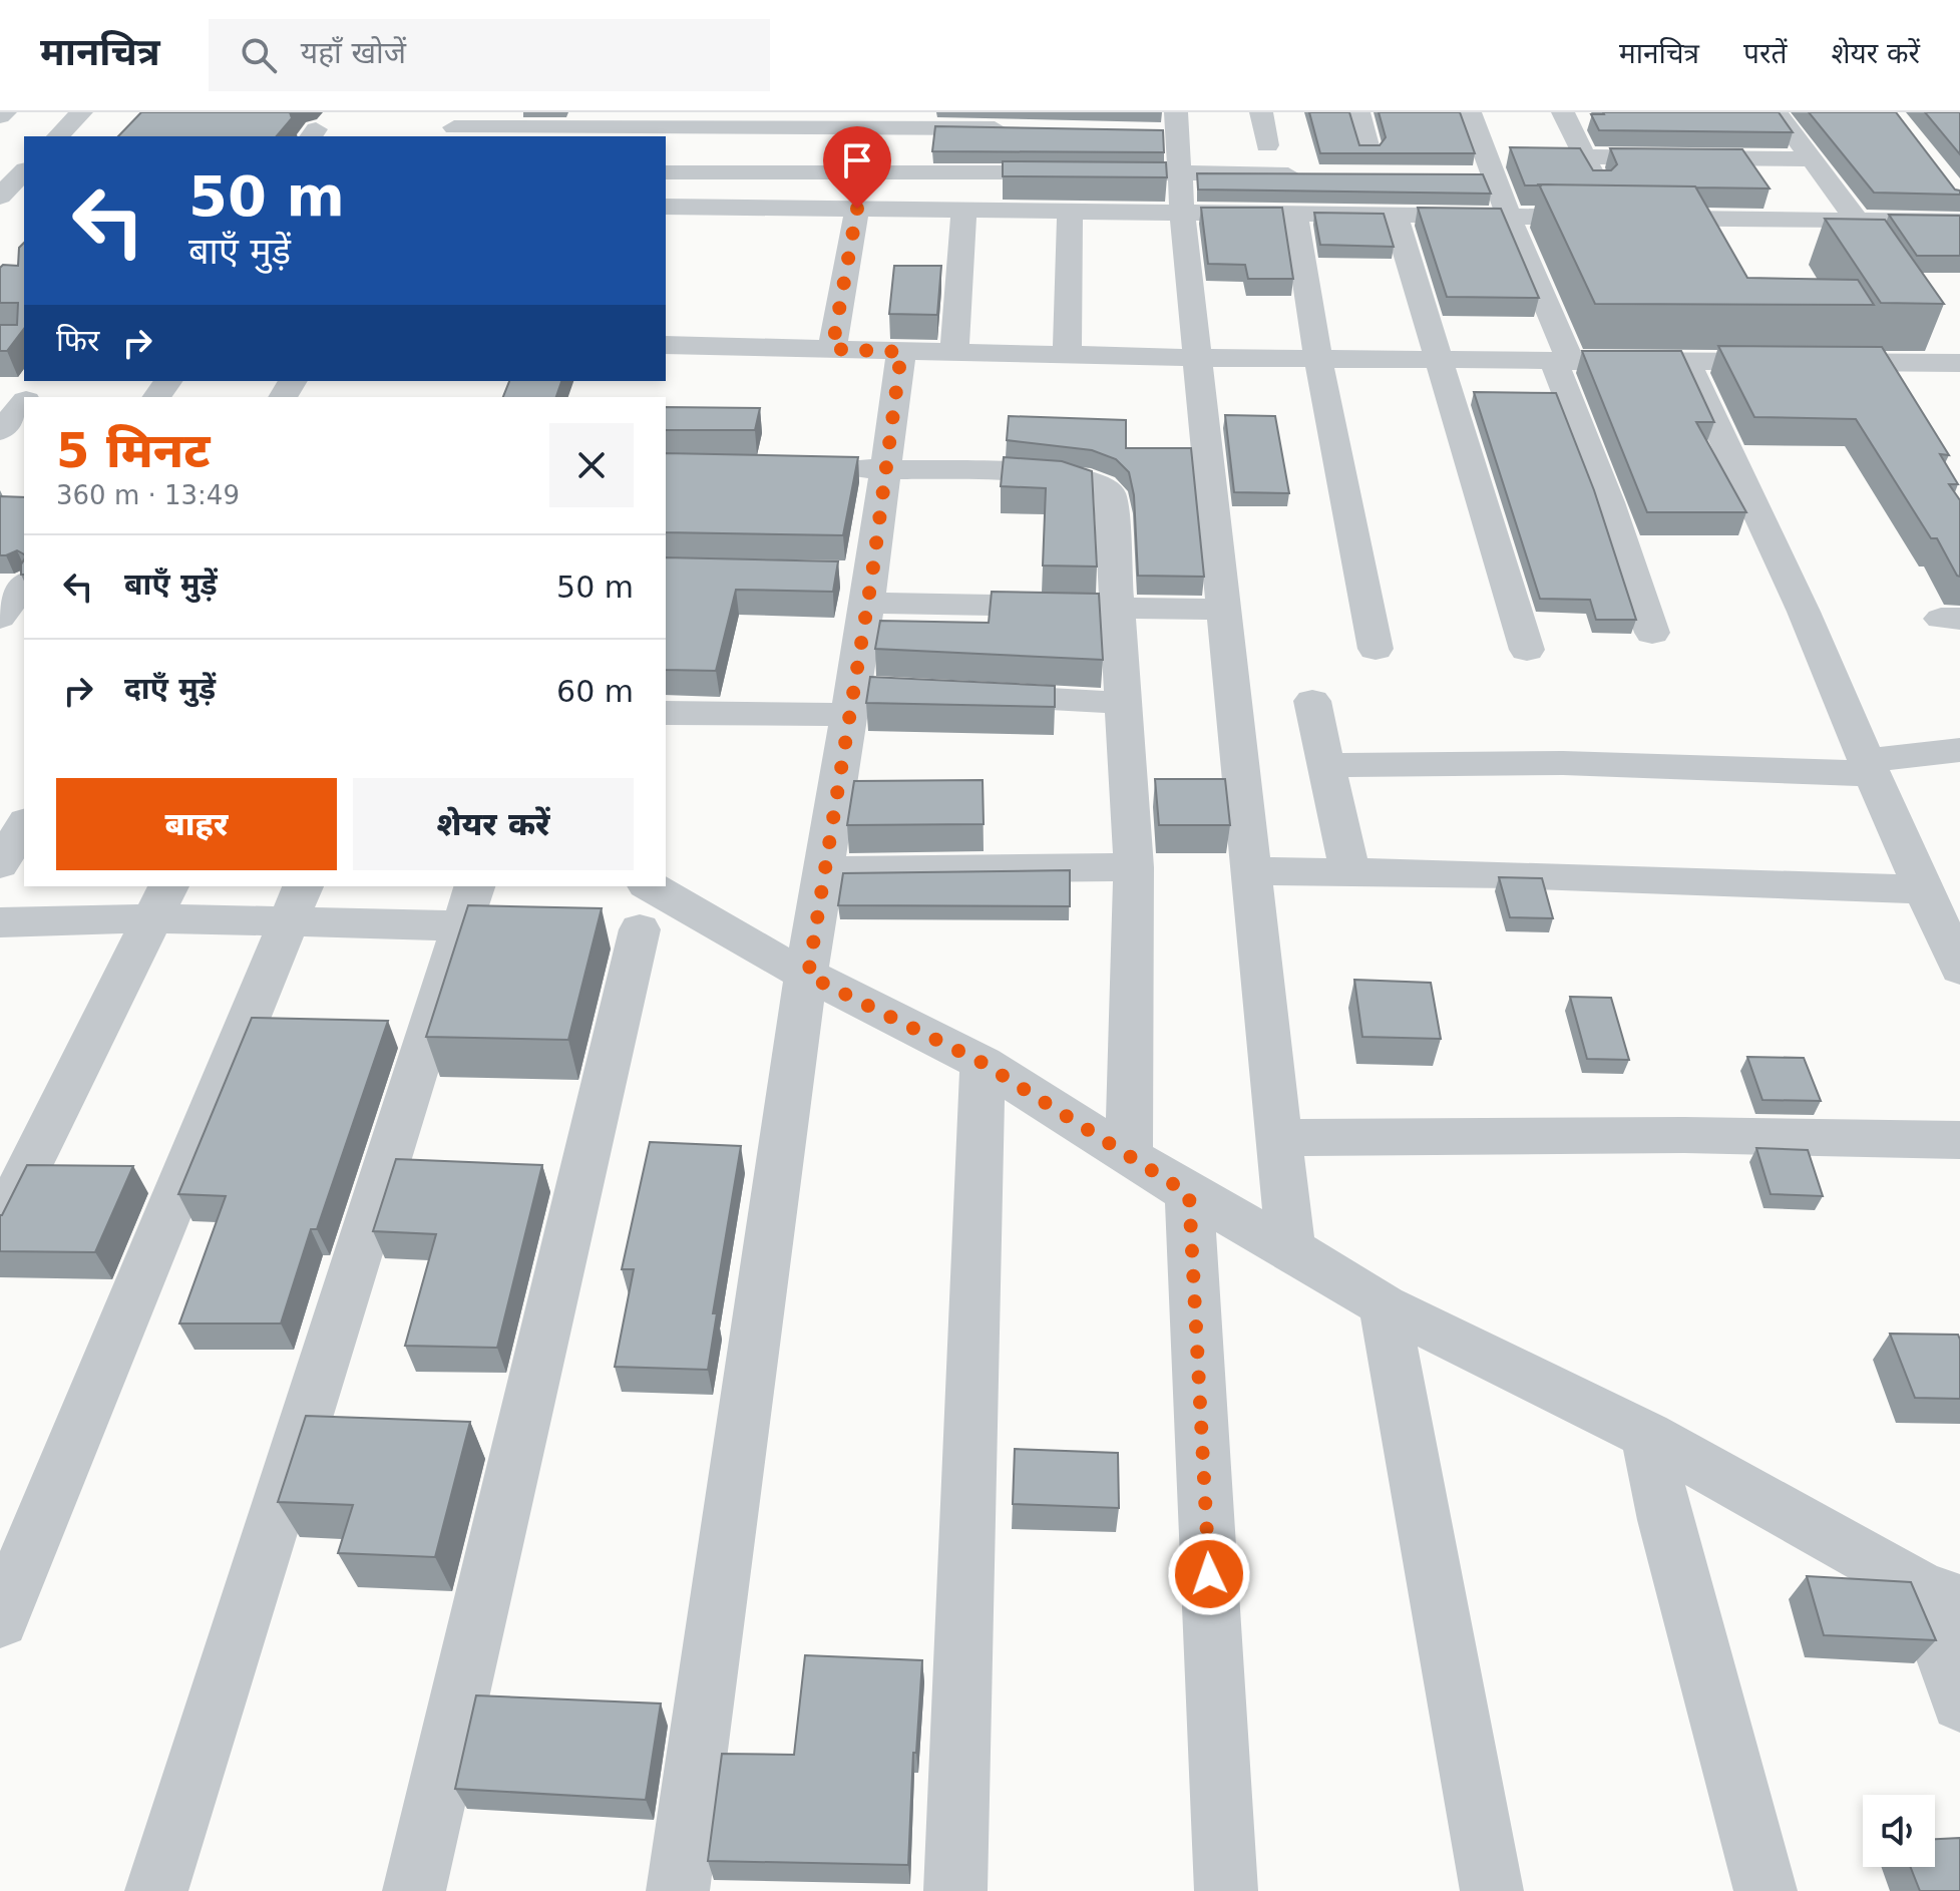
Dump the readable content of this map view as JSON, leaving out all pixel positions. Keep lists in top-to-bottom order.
{
  "page": {
    "header": "मानचित्र",
    "search": "यहाँ खोजें",
    "nav": ["मानचित्र", "परतें", "शेयर करें"],
    "turn": ["50 m", "बाएँ मुड़ें"],
    "then": "फिर",
    "heading": ["5 मिनट", "360 m · 13:49"],
    "list": [
      {
        "name": "बाएँ मुड़ें",
        "value": "50 m"
      },
      {
        "name": "दाएँ मुड़ें",
        "value": "60 m"
      }
    ],
    "buttons": ["बाहर", "शेयर करें"]
  }
}
